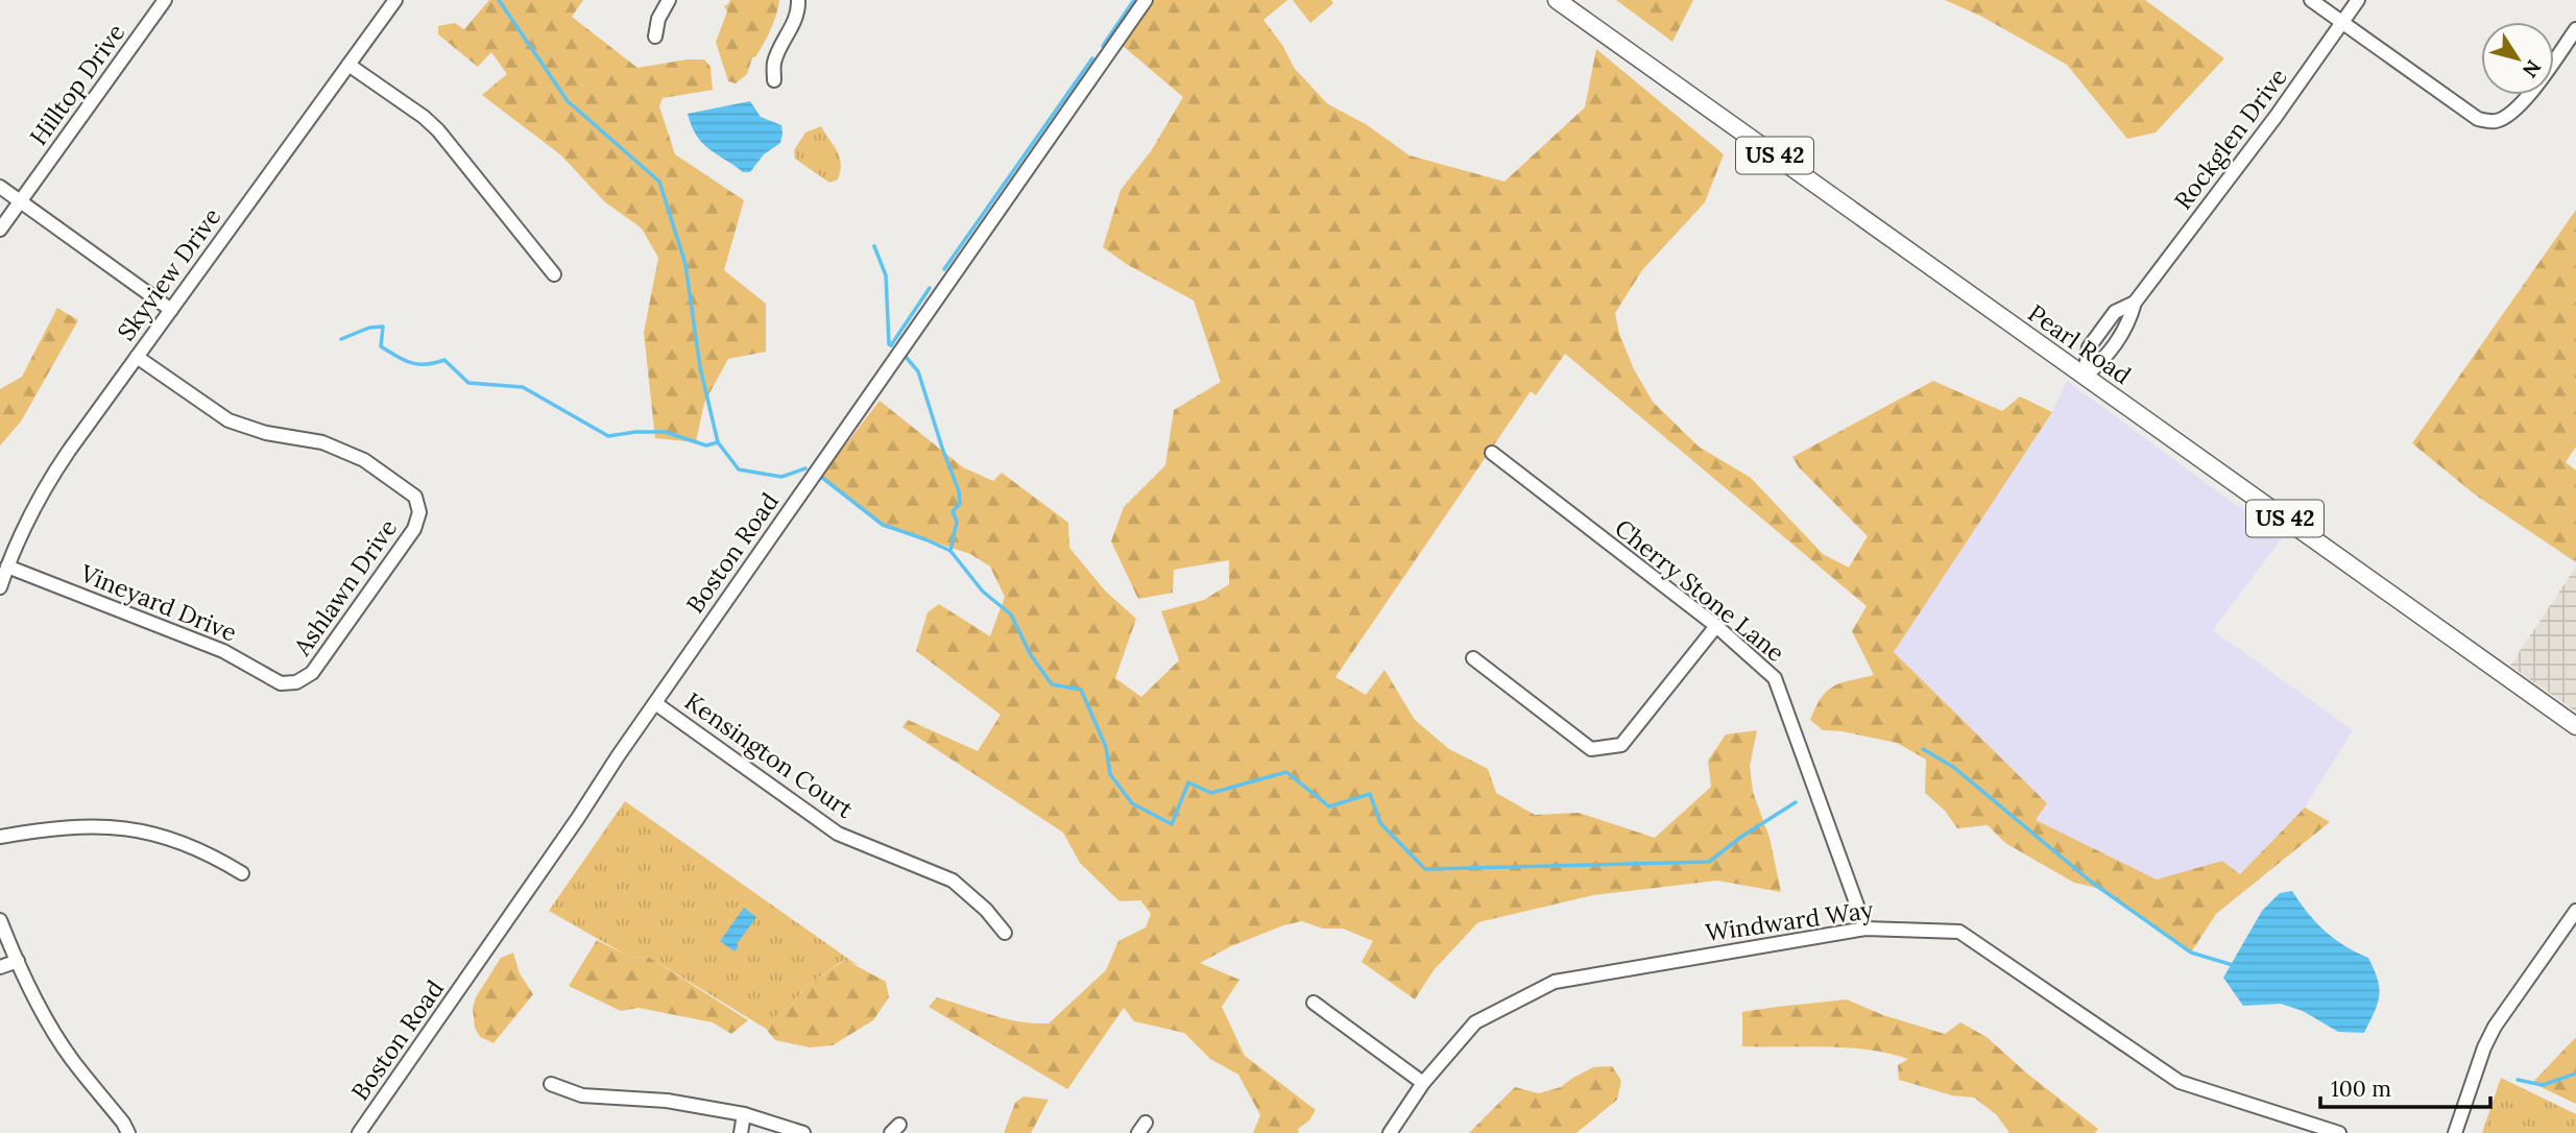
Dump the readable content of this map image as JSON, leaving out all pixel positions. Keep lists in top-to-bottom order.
{
  "streets": {
    "main road": ["US 42", "Pearl Road"],
    "street": [
      "Hilltop Drive",
      "Rockglen Drive",
      "Skyview Drive",
      "Boston Road",
      "Ashlawn Drive",
      "Cherry Stone Lane",
      "Vineyard Drive",
      "Kensington Court",
      "Windward Way"
    ]
  },
  "crossings": [
    ["Rockglen Drive", "Pearl Road"],
    ["Skyview Drive", "Ashlawn Drive"],
    ["Skyview Drive", "Vineyard Drive"],
    ["Boston Road", "Kensington Court"],
    ["Ashlawn Drive", "Vineyard Drive"],
    ["Cherry Stone Lane", "Windward Way"]
  ],
  "scale_bar": "100 m",
  "north": "bottom right"
}
